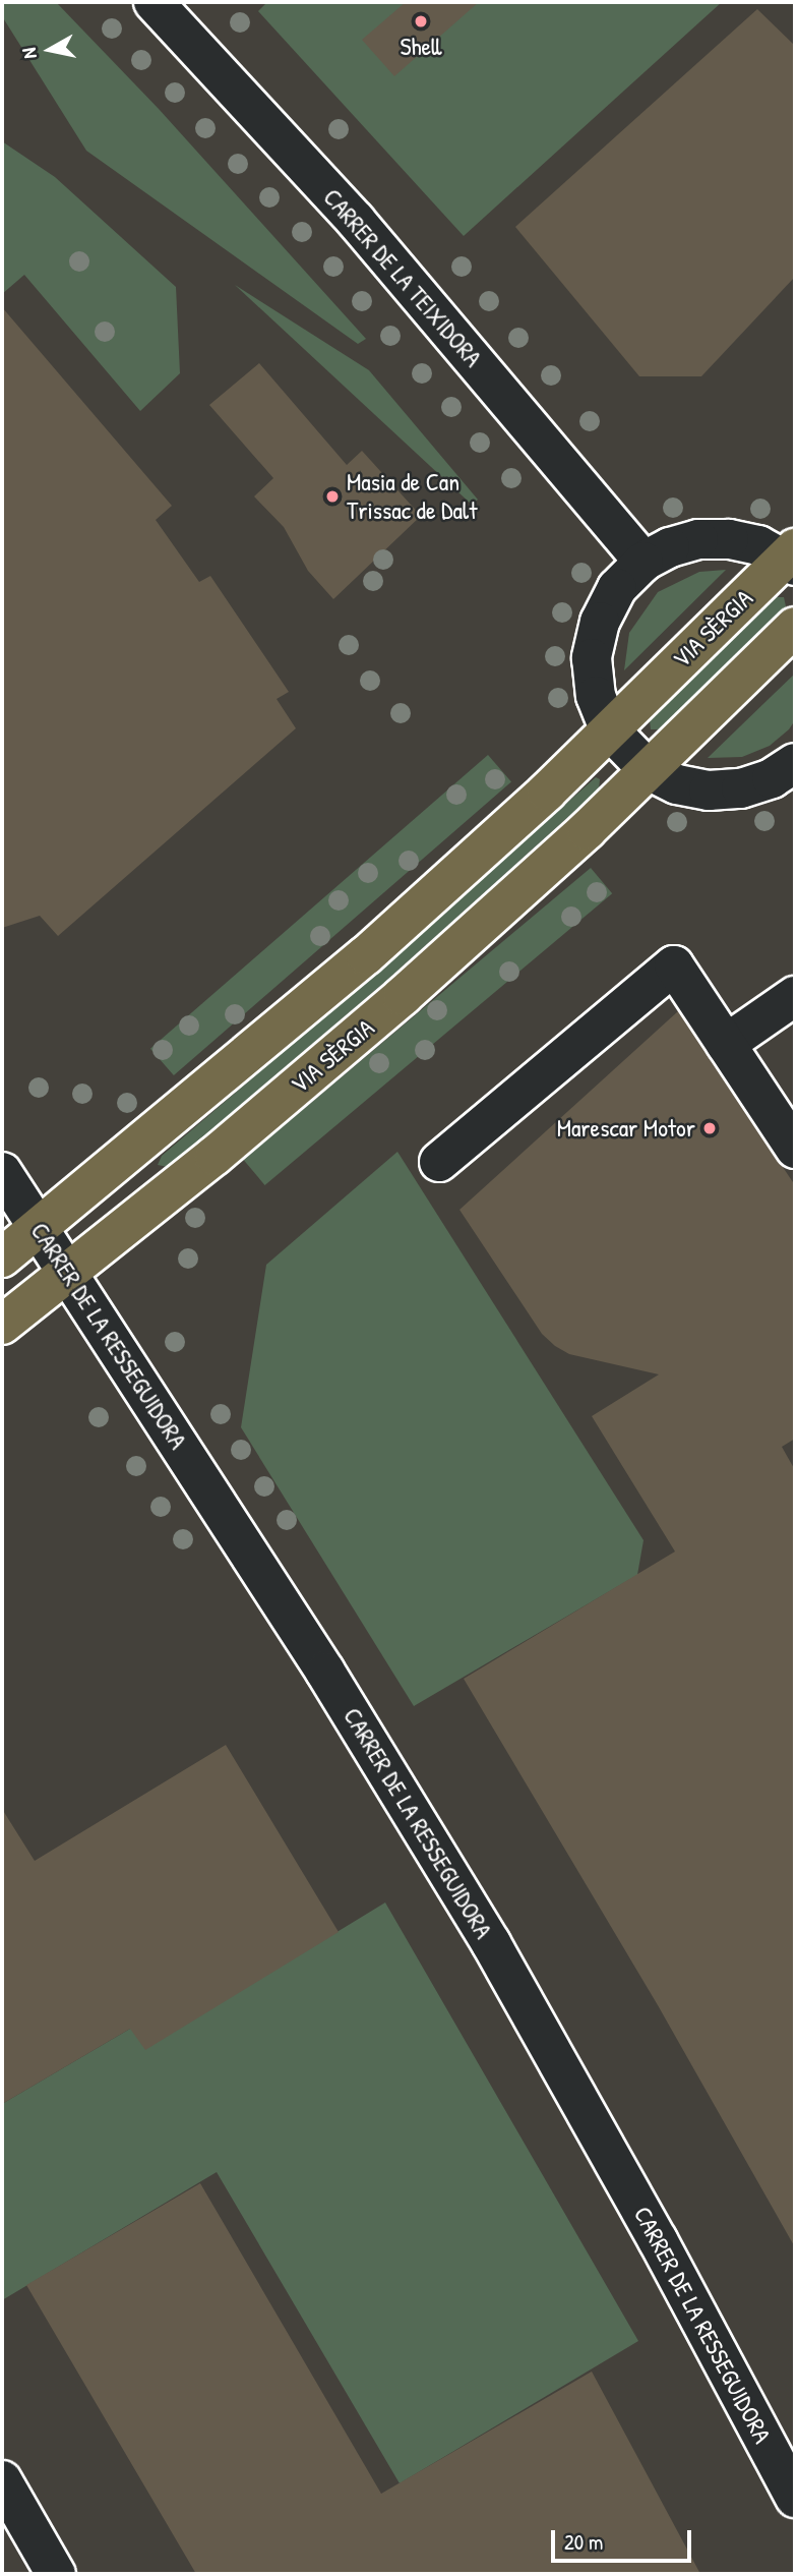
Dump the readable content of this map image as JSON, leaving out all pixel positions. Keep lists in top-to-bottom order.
{
  "streets": {
    "main road": ["VIA SÈRGIA"],
    "street": ["CARRER DE LA TEIXIDORA", "CARRER DE LA RESSEGUIDORA"]
  },
  "crossings": [
    ["CARRER DE LA TEIXIDORA", "VIA SÈRGIA"],
    ["VIA SÈRGIA", "CARRER DE LA RESSEGUIDORA"]
  ],
  "places": ["Shell", "Masia de Can Trissac de Dalt", "Marescar Motor"],
  "scale_bar": "20 m",
  "north": "left"
}
